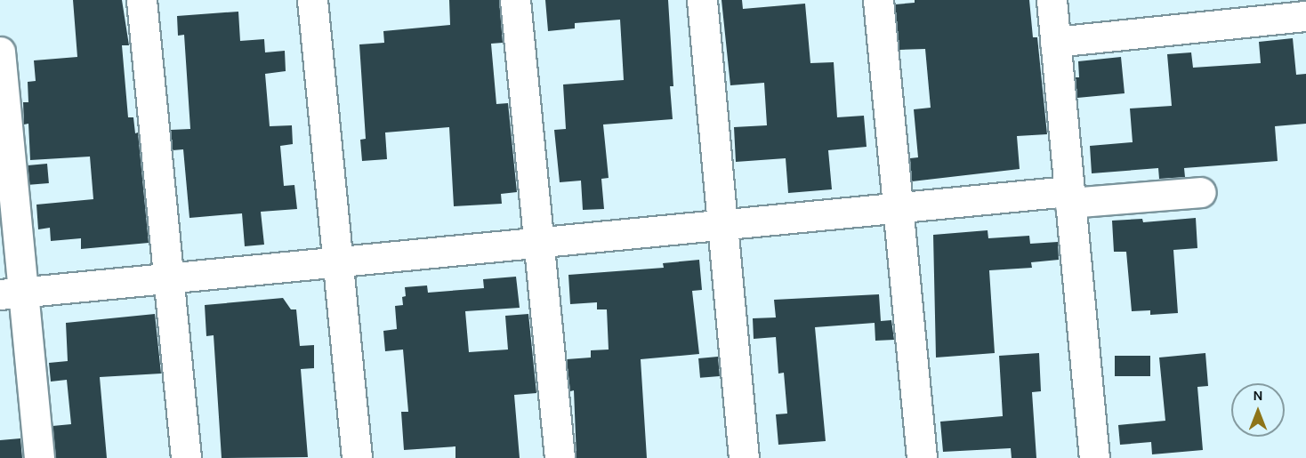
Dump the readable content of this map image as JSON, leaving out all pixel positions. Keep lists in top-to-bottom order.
{
  "north": "top"
}
